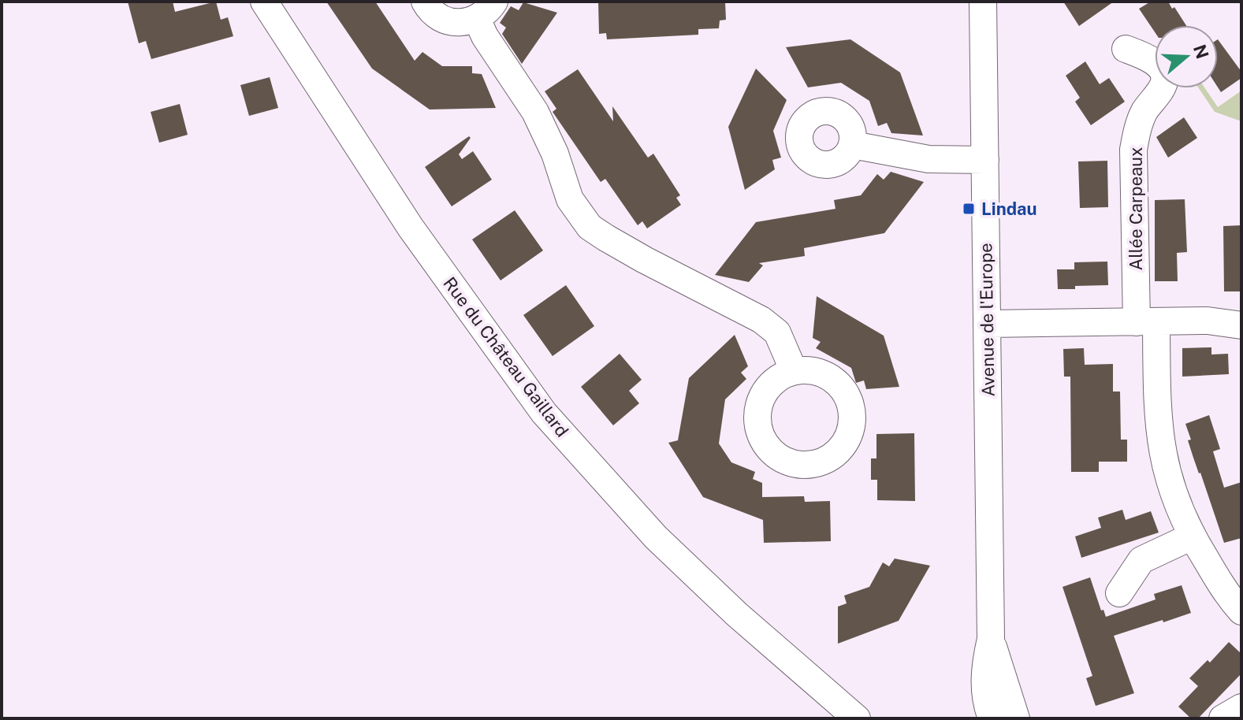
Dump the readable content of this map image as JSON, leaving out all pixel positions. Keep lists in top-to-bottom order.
{
  "streets": {
    "street": ["Allée Carpeaux", "Avenue de l'Europe", "Rue du Château Gaillard"]
  },
  "places": {
    "transit": ["Lindau"]
  },
  "north": "right"
}
